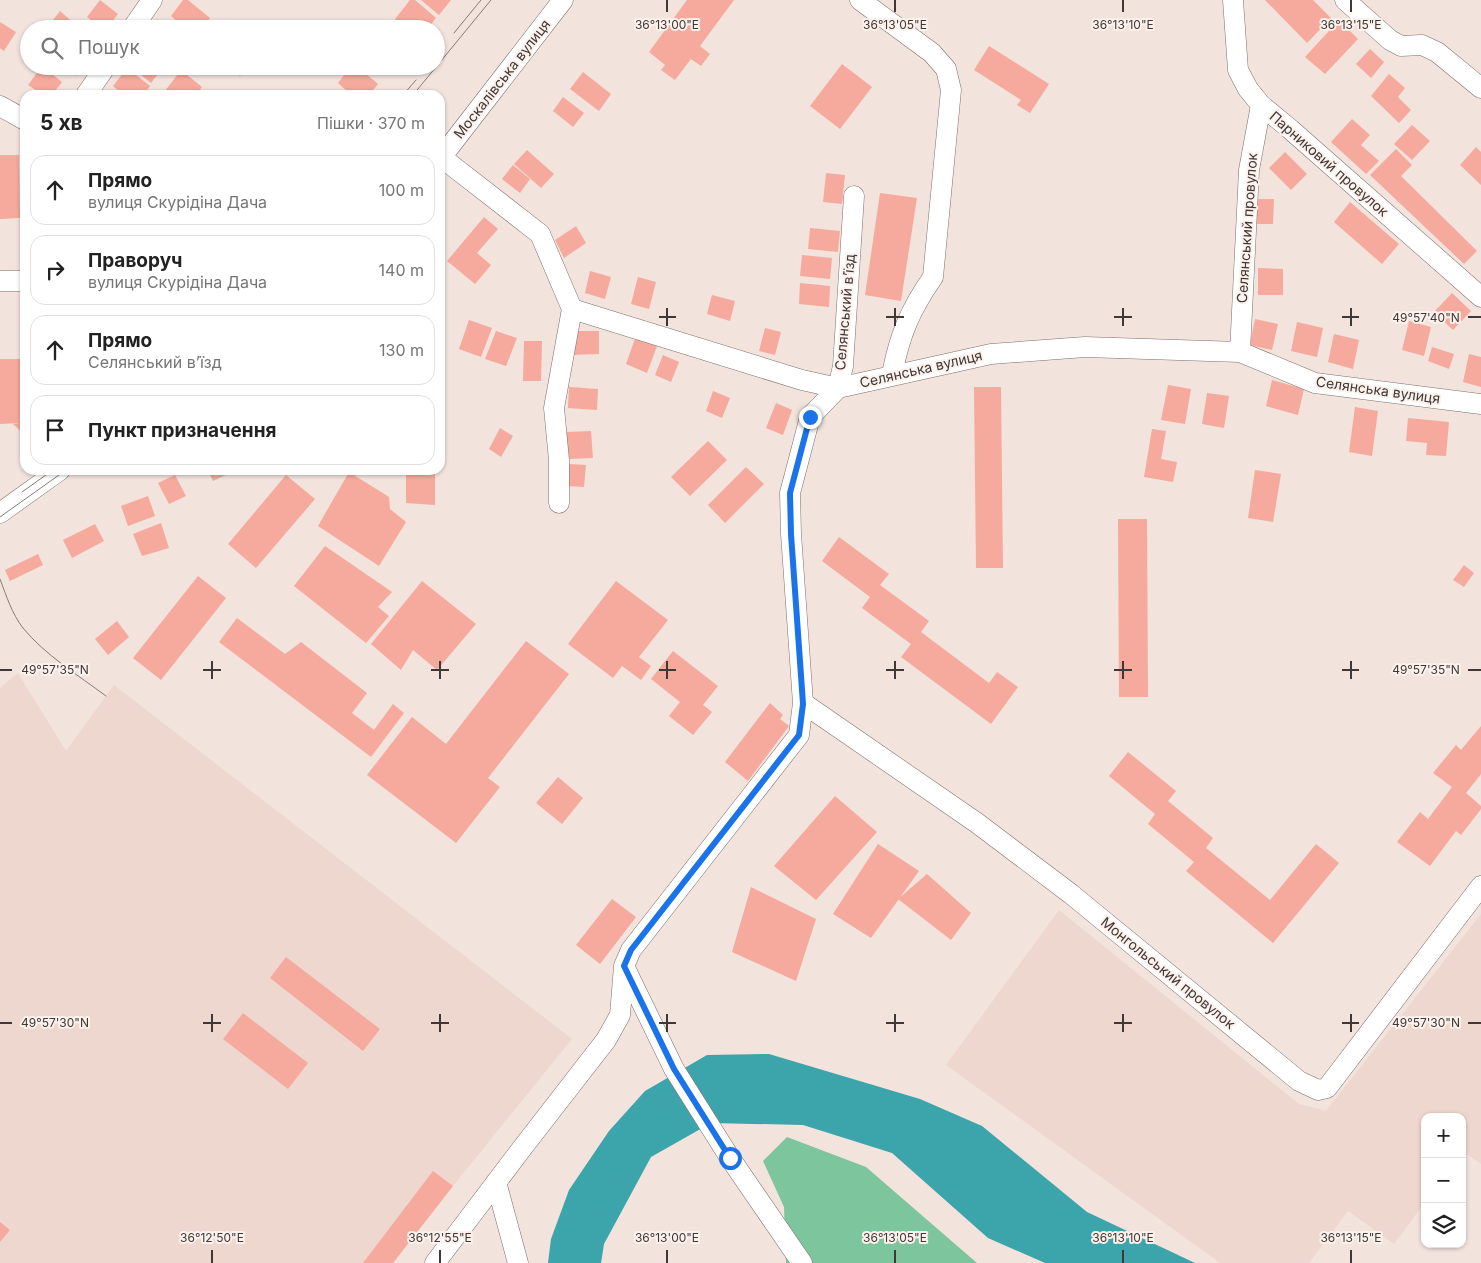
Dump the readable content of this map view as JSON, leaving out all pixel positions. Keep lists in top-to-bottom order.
{
  "streets": {
    "street": [
      "Москалівська вулиця",
      "Парниковий провулок",
      "Селянський провулок",
      "Селянський вʼїзд",
      "Селянська вулиця",
      "Монгольський провулок"
    ]
  },
  "crossings": [
    ["Парниковий провулок", "Селянський провулок"],
    ["Селянський провулок", "Селянська вулиця"],
    ["Селянський вʼїзд", "Селянська вулиця"],
    ["Селянський вʼїзд", "Монгольський провулок"]
  ],
  "page": {
    "search": "Пошук",
    "heading": ["5 хв", "Пішки · 370 m"],
    "list": [
      ["Прямо", "вулиця Скурідіна Дача", "100 m"],
      ["Праворуч", "вулиця Скурідіна Дача", "140 m"],
      ["Прямо", "Селянський вʼїзд", "130 m"],
      "Пункт призначення"
    ],
    "map_buttons": ["+", "−"]
  },
  "coordinates": [
    "36°13'00\"E",
    "36°13'05\"E",
    "36°13'10\"E",
    "36°13'15\"E",
    "49°57'40\"N",
    "49°57'35\"N",
    "49°57'30\"N",
    "36°12'50\"E",
    "36°12'55\"E"
  ]
}
